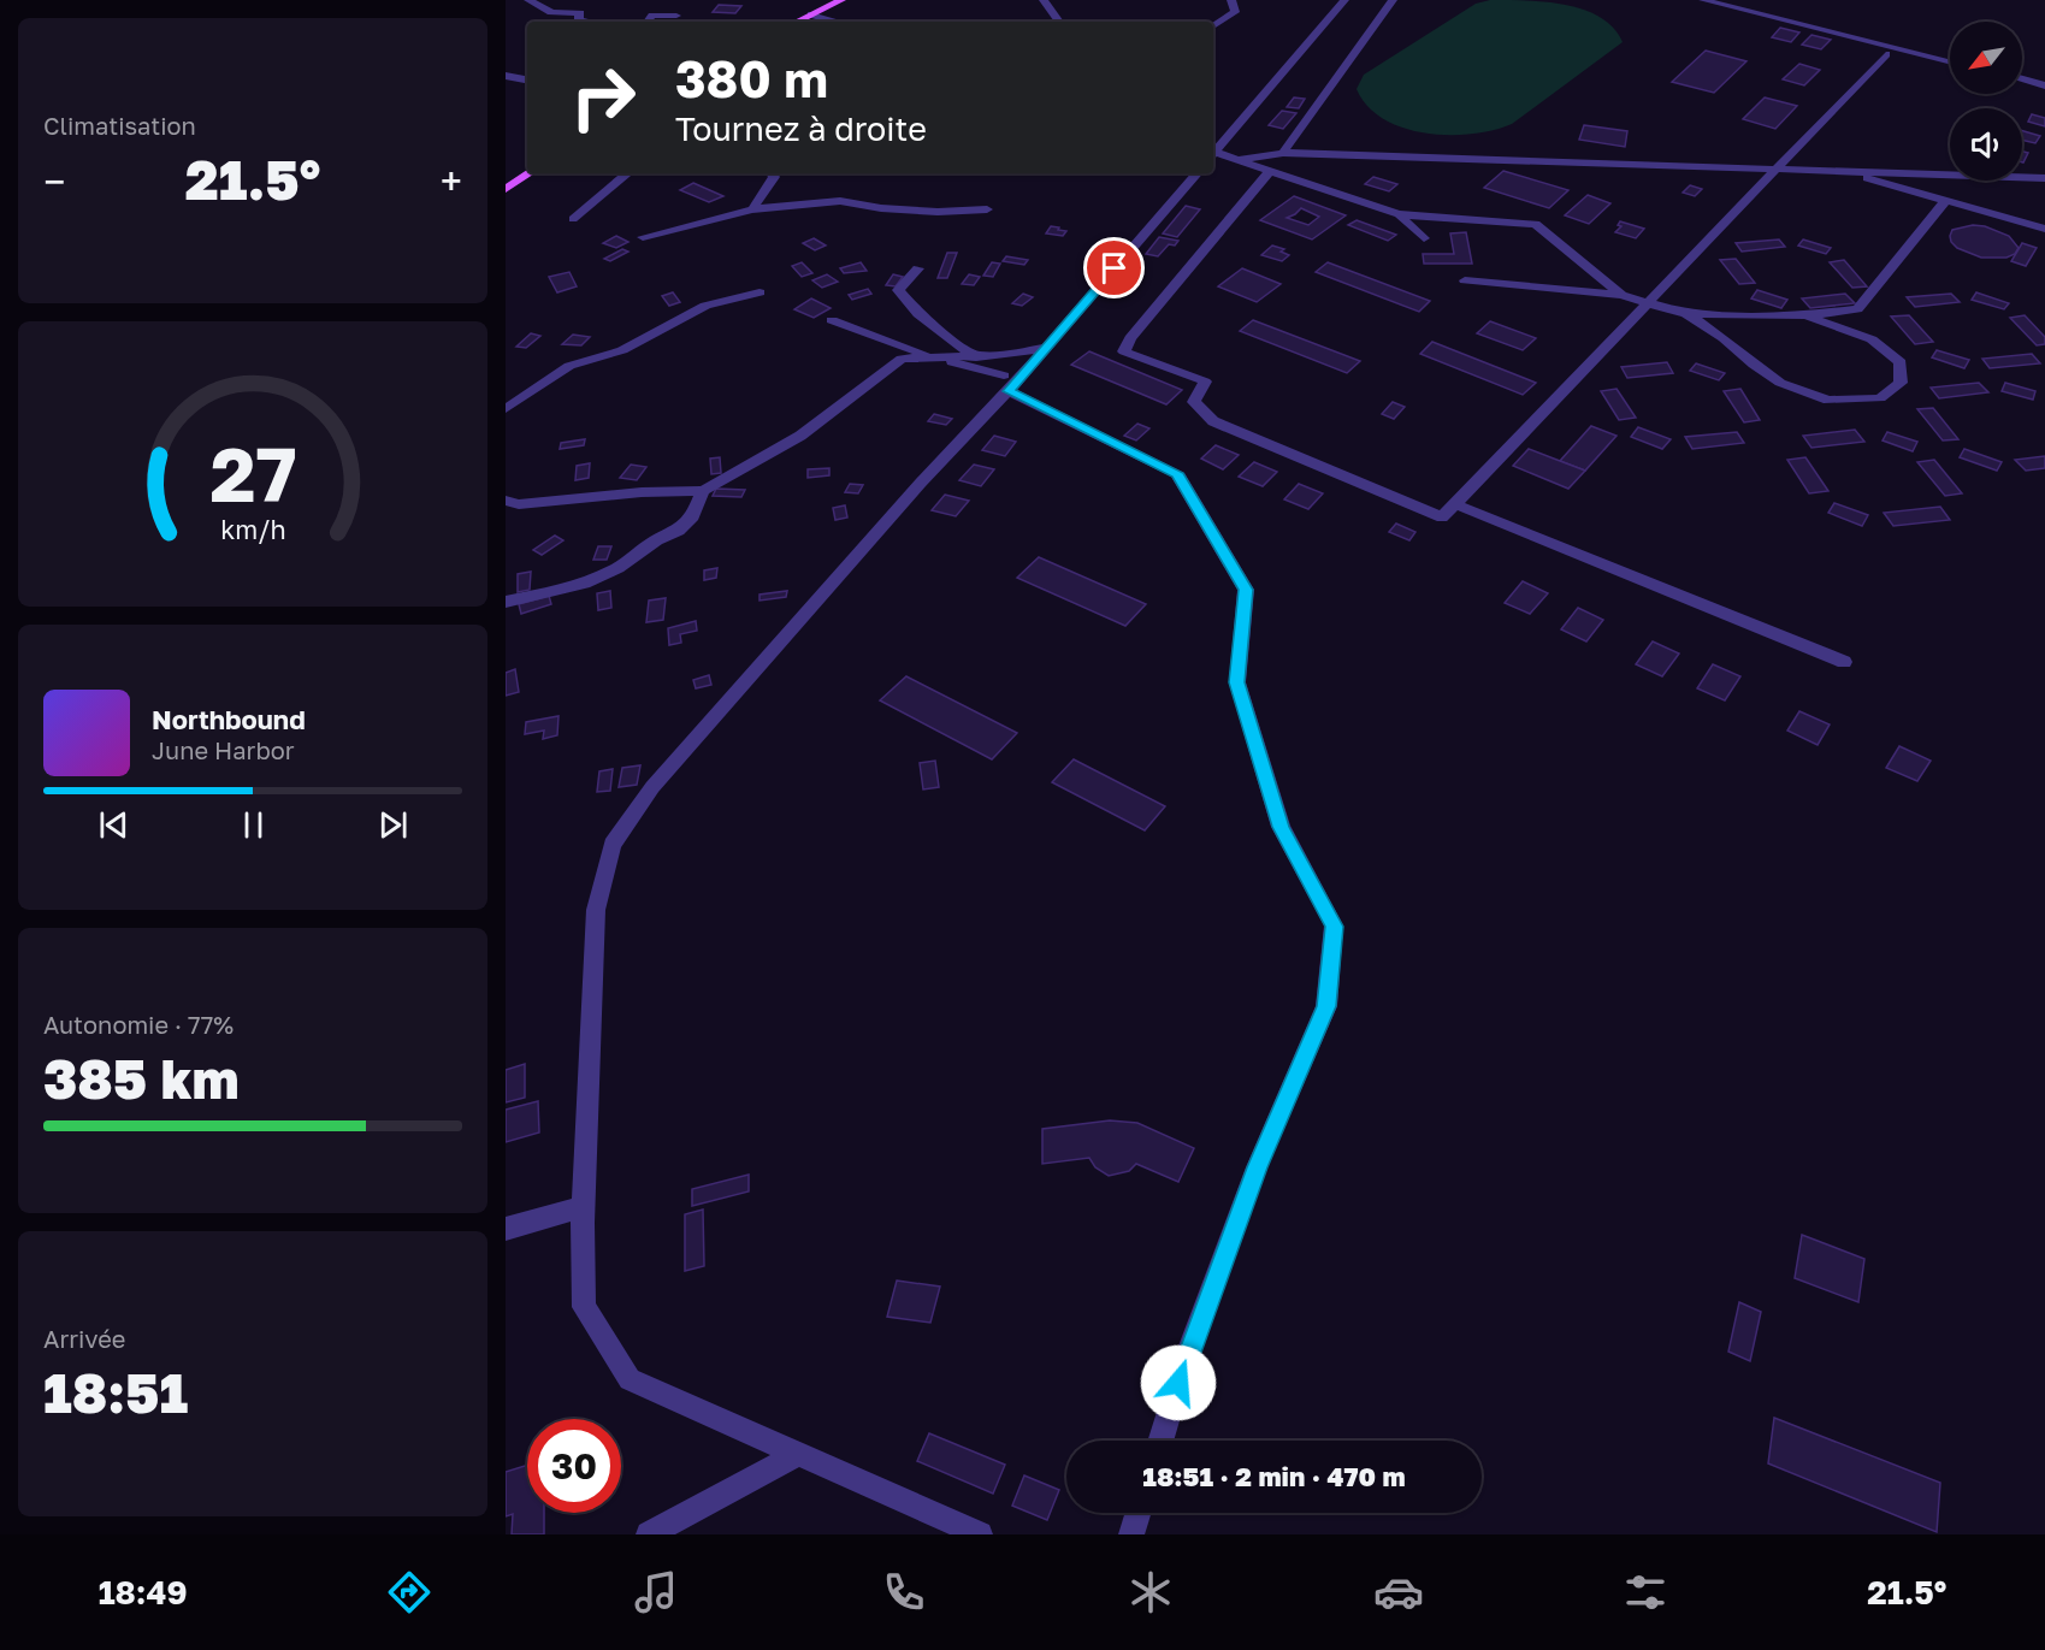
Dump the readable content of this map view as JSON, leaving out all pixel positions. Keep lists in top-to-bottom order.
{
  "north": "bottom left",
  "page": {
    "tile": [
      "Climatisation",
      ["Autonomie · 77%", "385 km"],
      ["Arrivée", "18:51"]
    ],
    "turn": ["380 m", "Tournez à droite"],
    "heat": ["−", "21.5°", "+"],
    "song": ["Northbound", "June Harbor"],
    "limit": "30",
    "trip": "18:51 · 2 min · 470 m",
    "tabs": ["18:49", "21.5°"],
    "gauge": ["27", "km/h"]
  }
}
